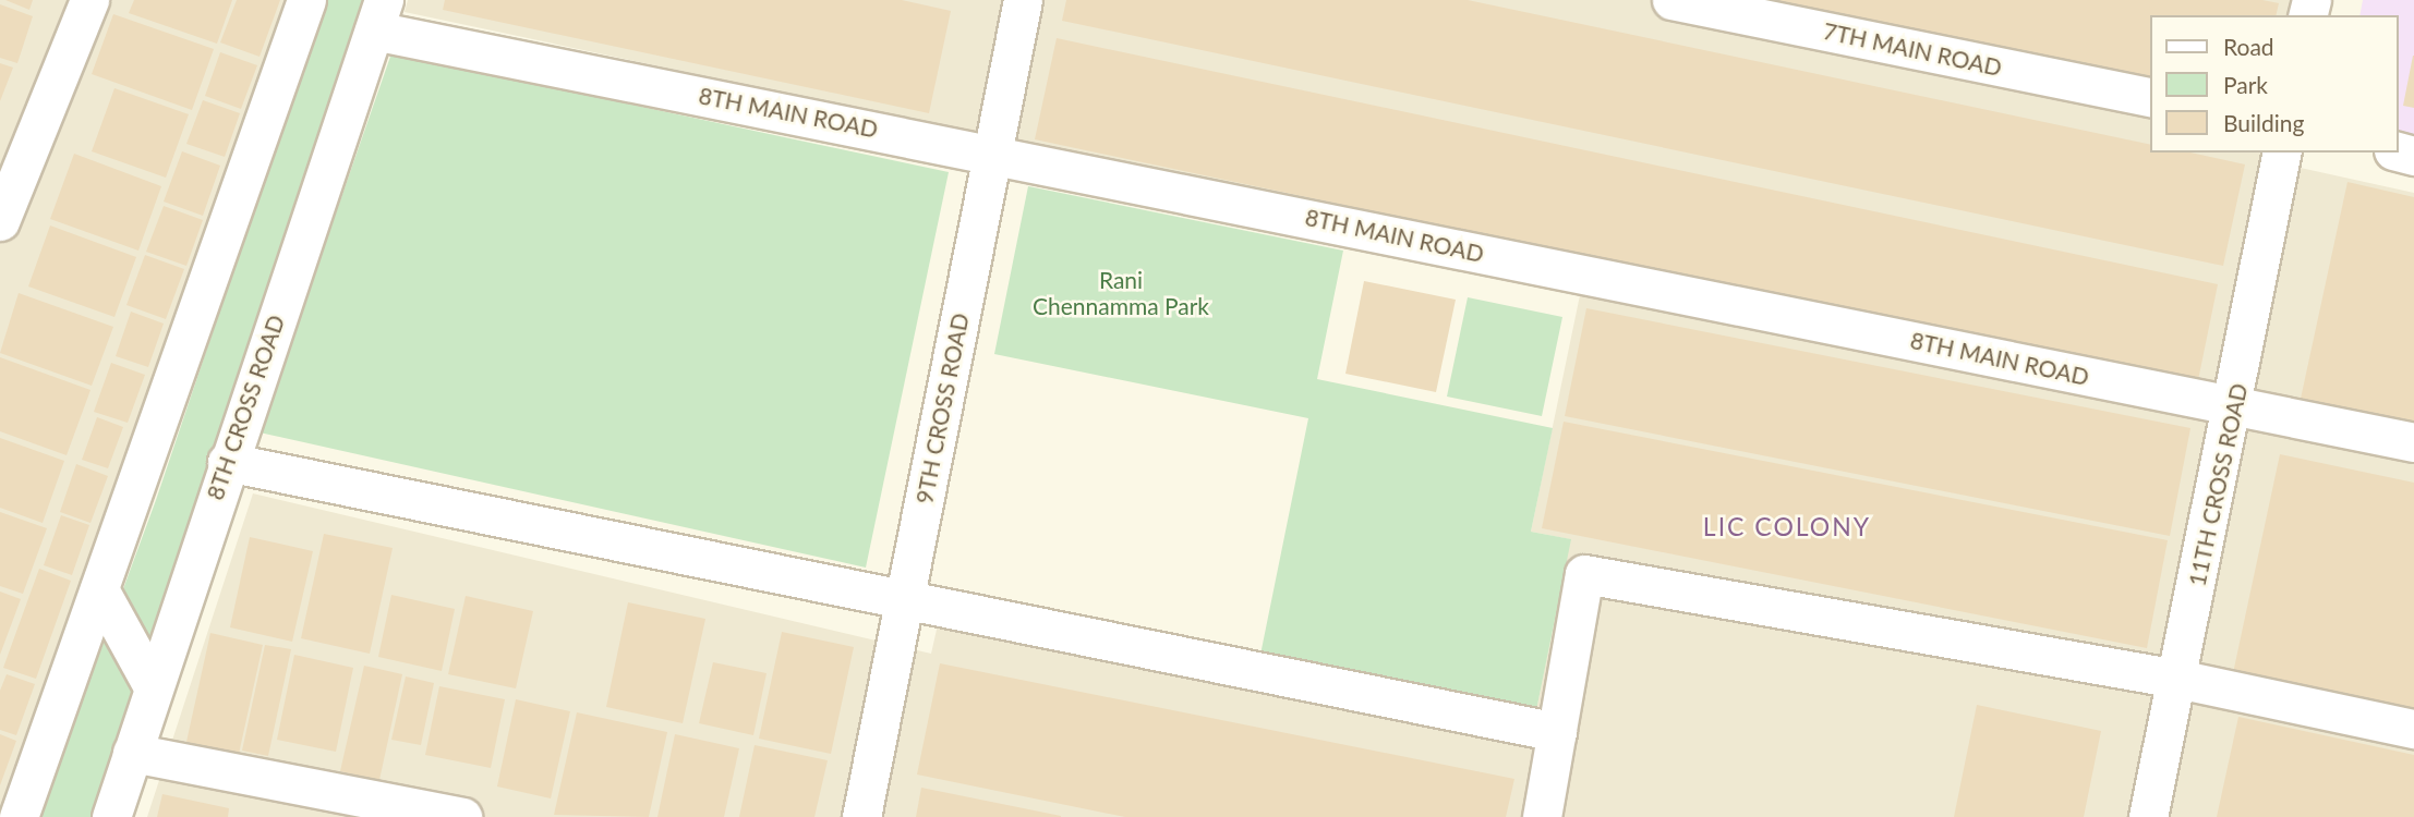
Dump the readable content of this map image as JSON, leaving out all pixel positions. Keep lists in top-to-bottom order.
{
  "streets": {
    "street": [
      "7TH MAIN ROAD",
      "8TH MAIN ROAD",
      "8TH CROSS ROAD",
      "9TH CROSS ROAD",
      "11TH CROSS ROAD"
    ]
  },
  "crossings": [
    ["8TH MAIN ROAD", "8TH CROSS ROAD"],
    ["8TH MAIN ROAD", "9TH CROSS ROAD"],
    ["8TH MAIN ROAD", "11TH CROSS ROAD"]
  ],
  "districts": ["LIC COLONY"],
  "parks": ["Rani Chennamma Park"],
  "legend": ["Road", "Park", "Building"]
}
